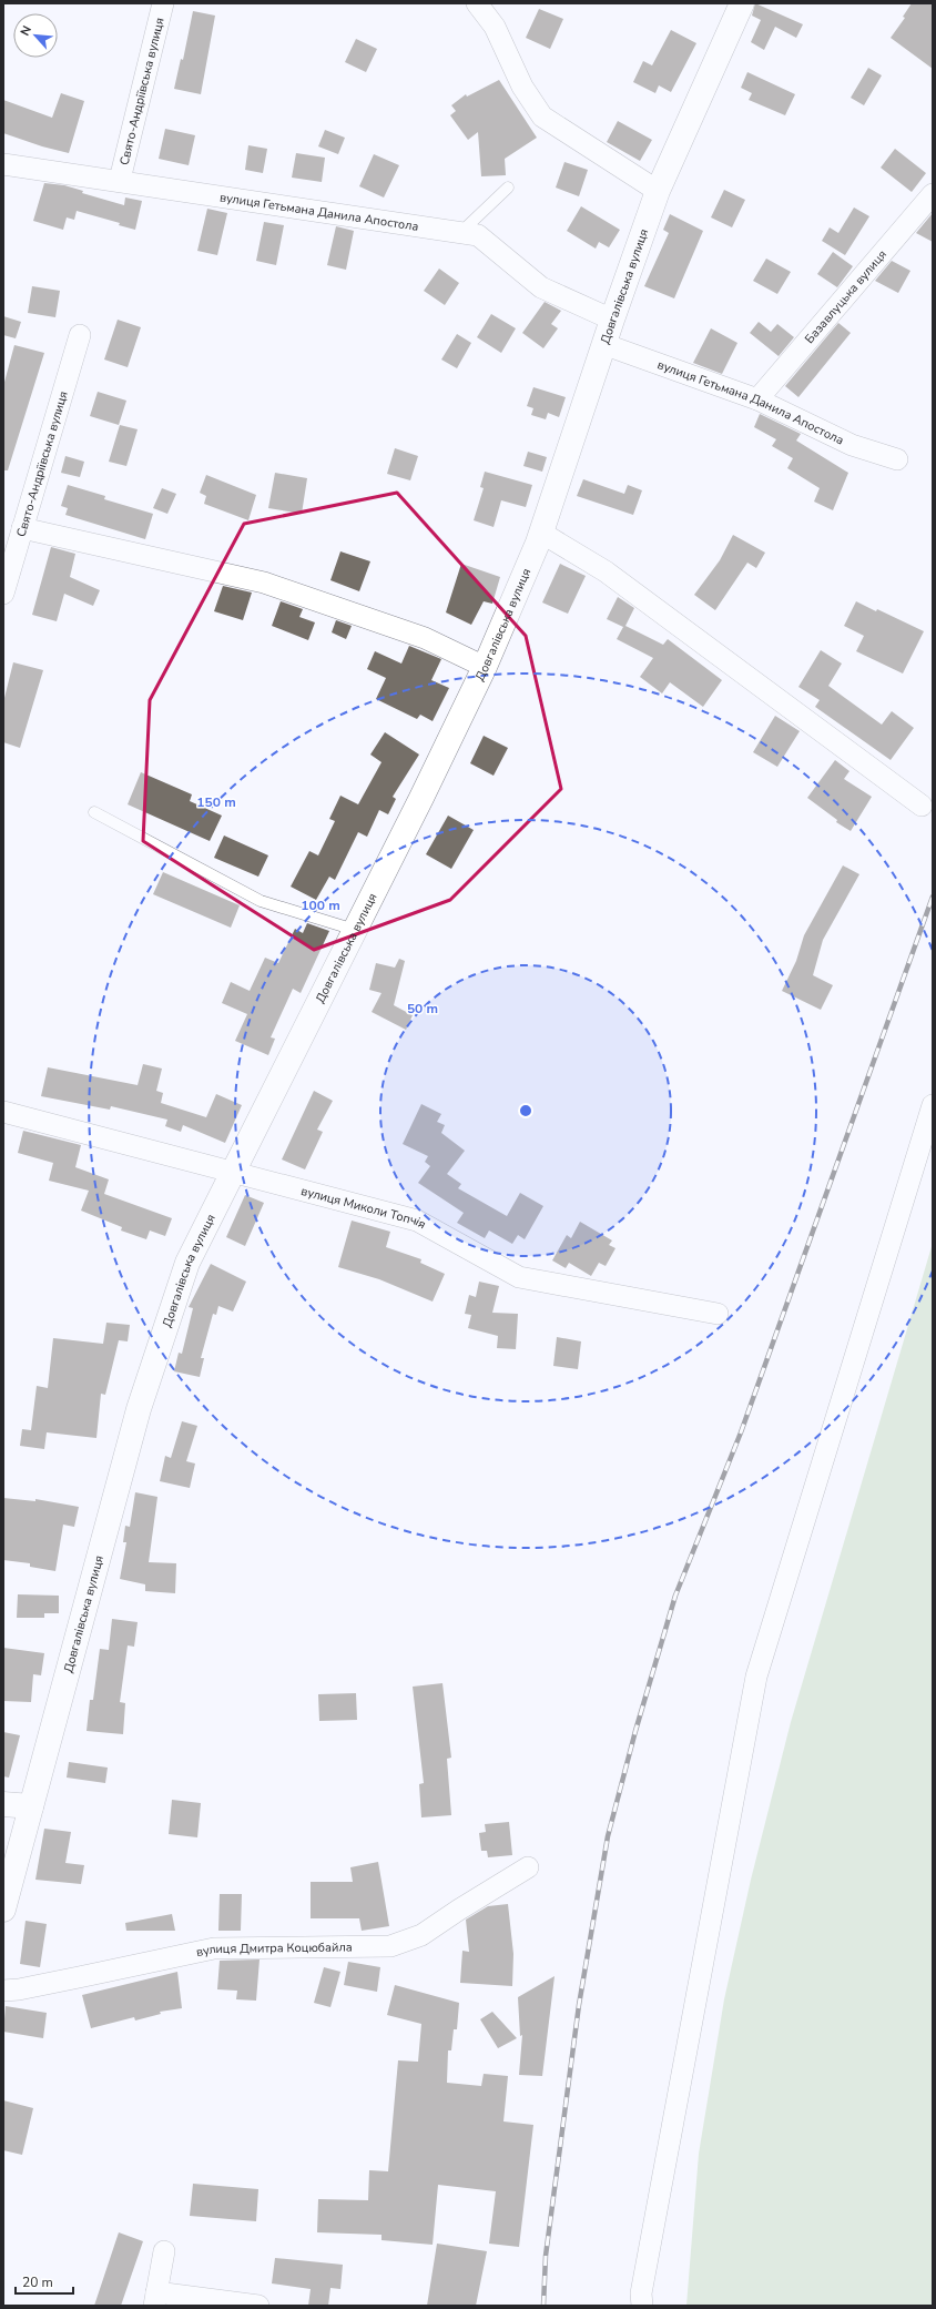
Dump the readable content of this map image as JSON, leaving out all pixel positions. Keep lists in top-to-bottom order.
{
  "streets": {
    "street": [
      "Свято-Андріївська вулиця",
      "вулиця Гетьмана Данила Апостола",
      "Довгалівська вулиця",
      "Базавлуцька вулиця",
      "вулиця Миколи Топчія",
      "вулиця Дмитра Коцюбайла"
    ]
  },
  "crossings": [
    ["Свято-Андріївська вулиця", "вулиця Гетьмана Данила Апостола"],
    ["вулиця Гетьмана Данила Апостола", "Довгалівська вулиця"],
    ["вулиця Гетьмана Данила Апостола", "Базавлуцька вулиця"],
    ["Довгалівська вулиця", "вулиця Миколи Топчія"]
  ],
  "scale_bar": "20 m",
  "north": "top left",
  "rings": ["150 m", "100 m", "50 m"]
}
